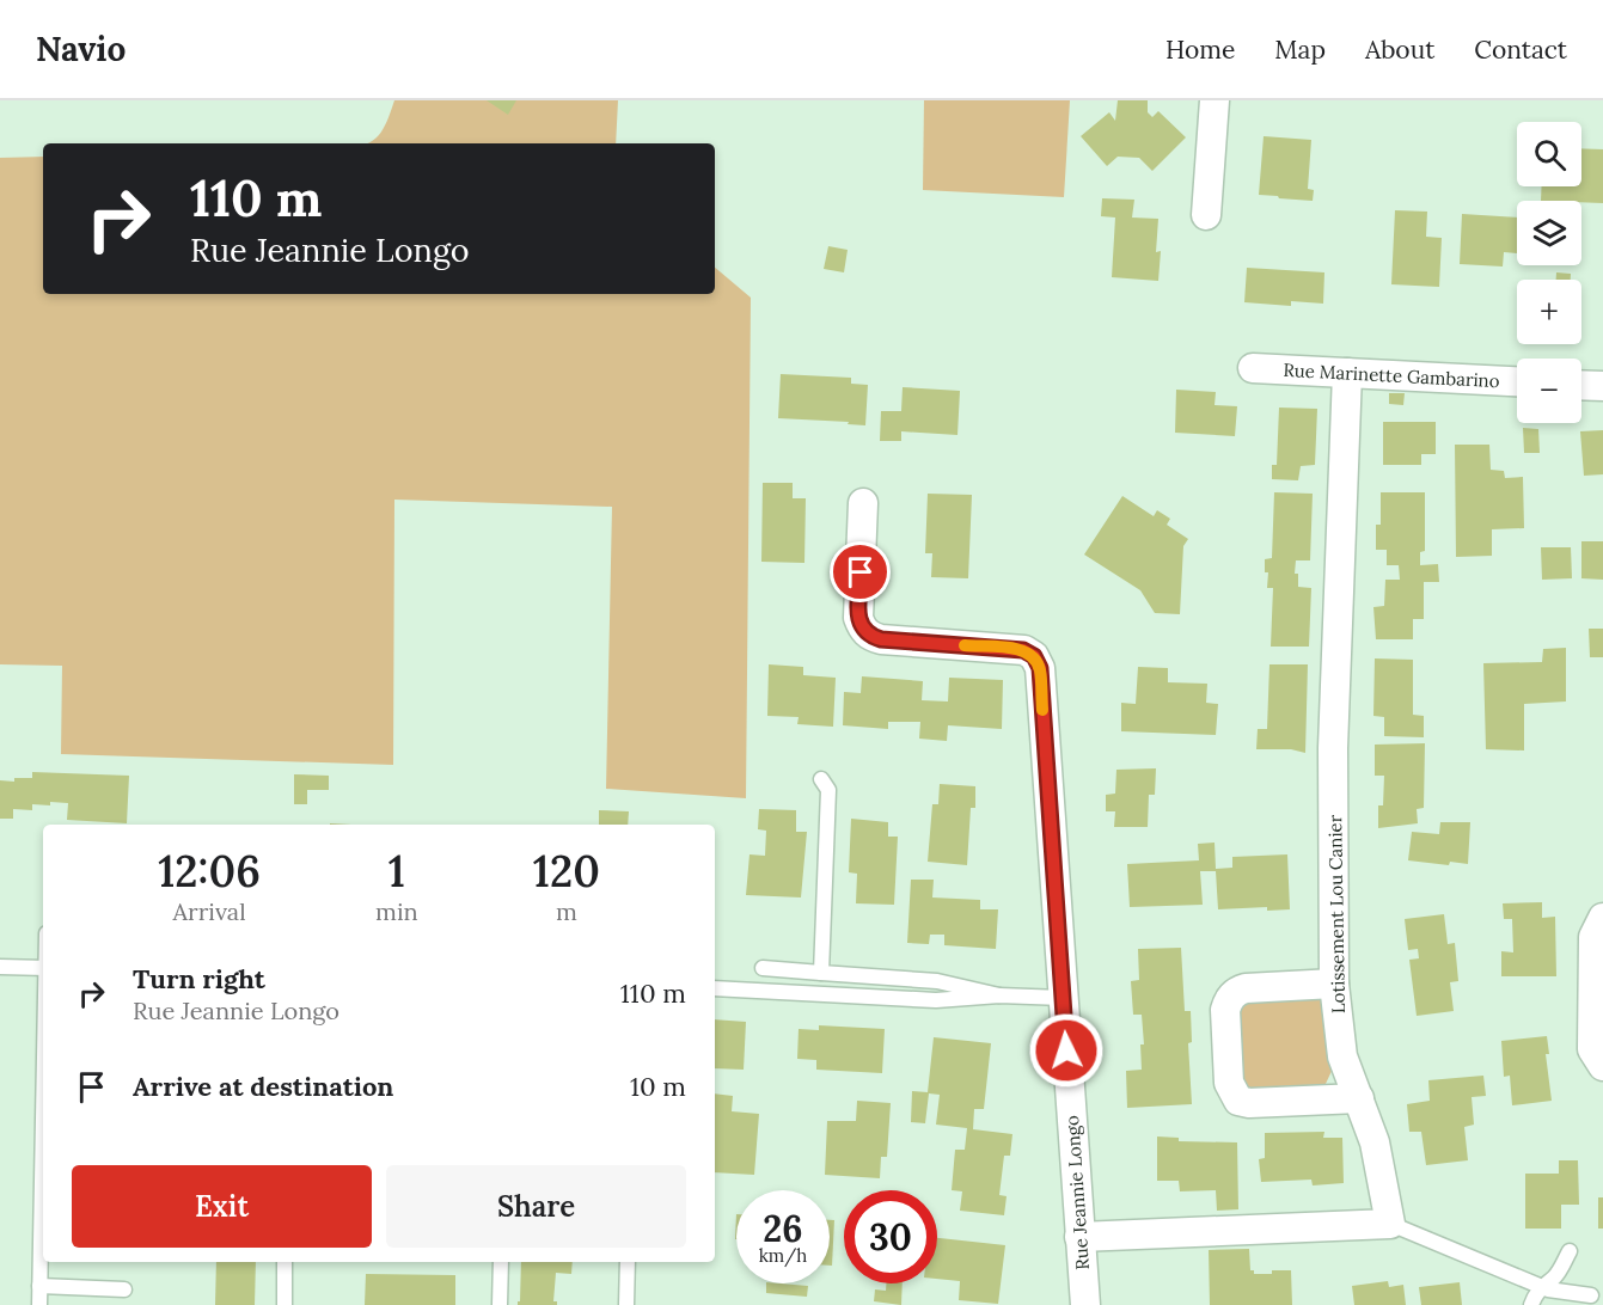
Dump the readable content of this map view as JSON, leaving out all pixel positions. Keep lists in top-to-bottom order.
{
  "streets": {
    "street": ["Rue Marinette Gambarino", "Lotissement Lou Canier", "Rue Jeannie Longo"]
  },
  "crossings": [
    ["Rue Marinette Gambarino", "Lotissement Lou Canier"]
  ],
  "page": {
    "header": "Navio",
    "nav": [
      "Home",
      "Map",
      "About",
      "Contact"
    ],
    "map_buttons": ["+", "−"],
    "turn": ["110 m", "Rue Jeannie Longo"],
    "eta": [
      "12:06",
      "Arrival",
      "1",
      "min",
      "120",
      "m"
    ],
    "list": [
      {
        "name": "Turn right",
        "note": "Rue Jeannie Longo",
        "value": "110 m"
      },
      {
        "name": "Arrive at destination",
        "value": "10 m"
      }
    ],
    "buttons": ["Exit", "Share"],
    "speed": "26 km/h",
    "limit": "30"
  }
}
